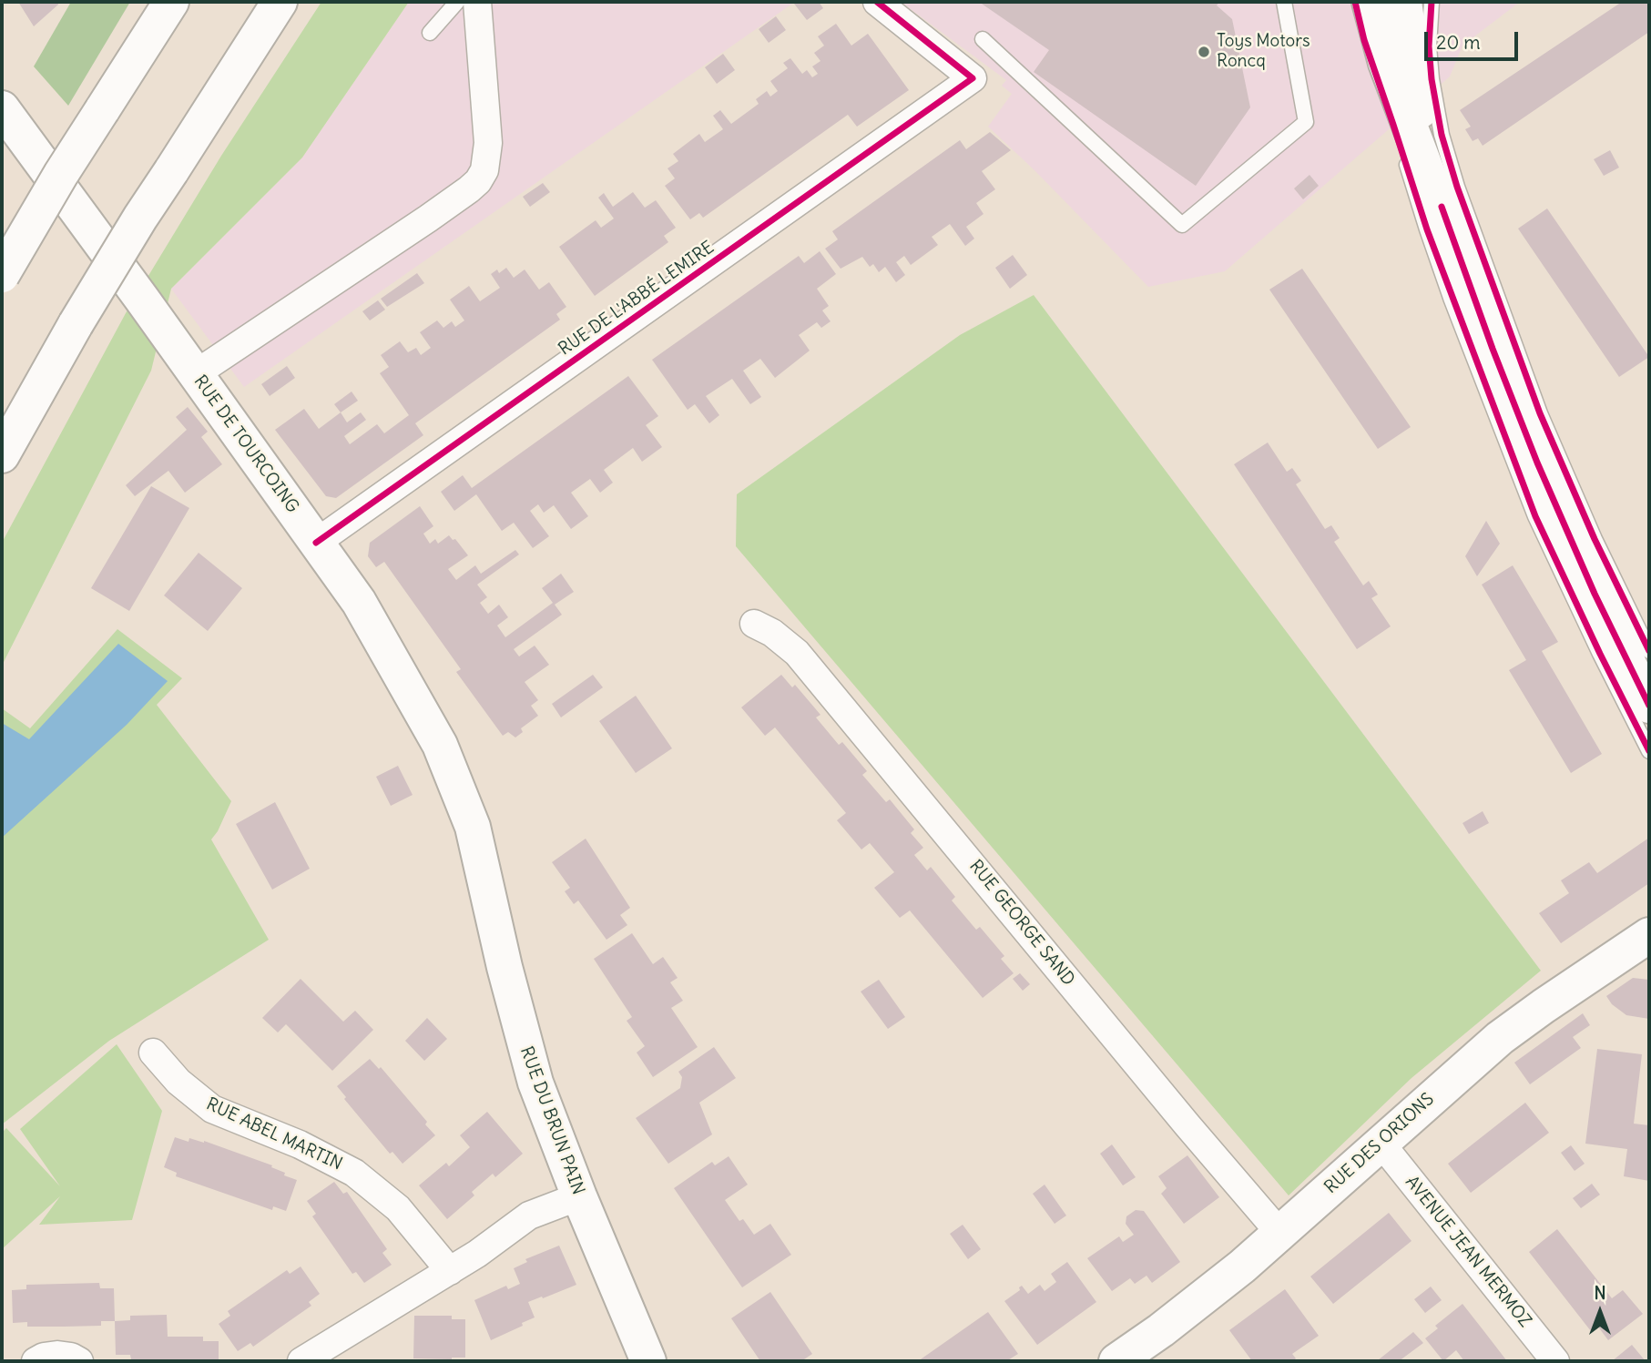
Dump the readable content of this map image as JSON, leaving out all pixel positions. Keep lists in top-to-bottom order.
{
  "streets": {
    "main road": ["RUE DE TOURCOING", "RUE DU BRUN PAIN", "RUE DES ORIONS"],
    "street": [
      "RUE DE L'ABBÉ LEMIRE",
      "RUE GEORGE SAND",
      "RUE ABEL MARTIN",
      "AVENUE JEAN MERMOZ"
    ]
  },
  "crossings": [
    ["RUE DE L'ABBÉ LEMIRE", "RUE DE TOURCOING"],
    ["RUE DE TOURCOING", "RUE DU BRUN PAIN"],
    ["RUE GEORGE SAND", "RUE DES ORIONS"],
    ["RUE DES ORIONS", "AVENUE JEAN MERMOZ"]
  ],
  "places": ["Toys Motors Roncq"],
  "scale_bar": "20 m",
  "north": "top"
}
